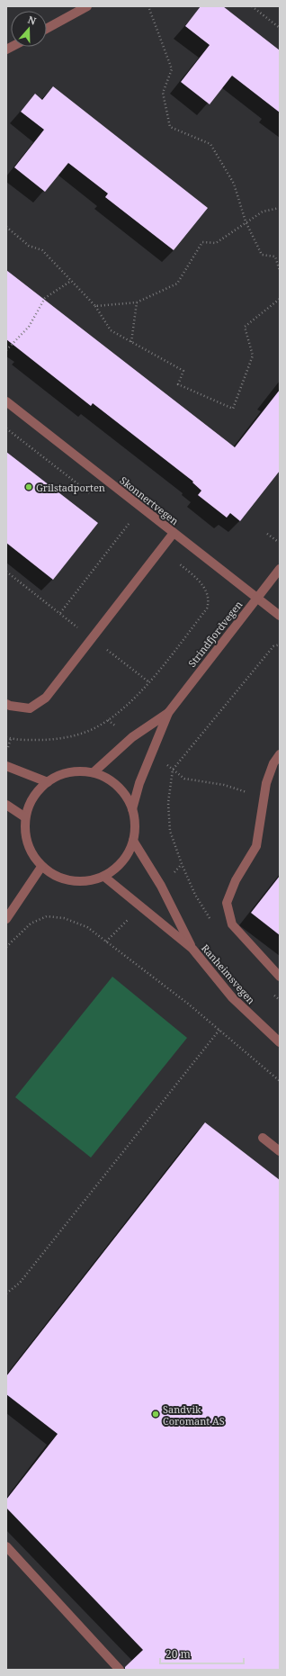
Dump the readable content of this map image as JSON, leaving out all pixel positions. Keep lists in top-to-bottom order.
{
  "streets": {
    "street": ["Skonnertvegen", "Strindfjordvegen", "Ranheimsvegen"]
  },
  "crossings": [
    ["Skonnertvegen", "Strindfjordvegen"],
    ["Strindfjordvegen", "Ranheimsvegen"]
  ],
  "places": ["Grilstadporten", "Sandvik Coromant AS"],
  "scale_bar": "20 m",
  "north": "top"
}
